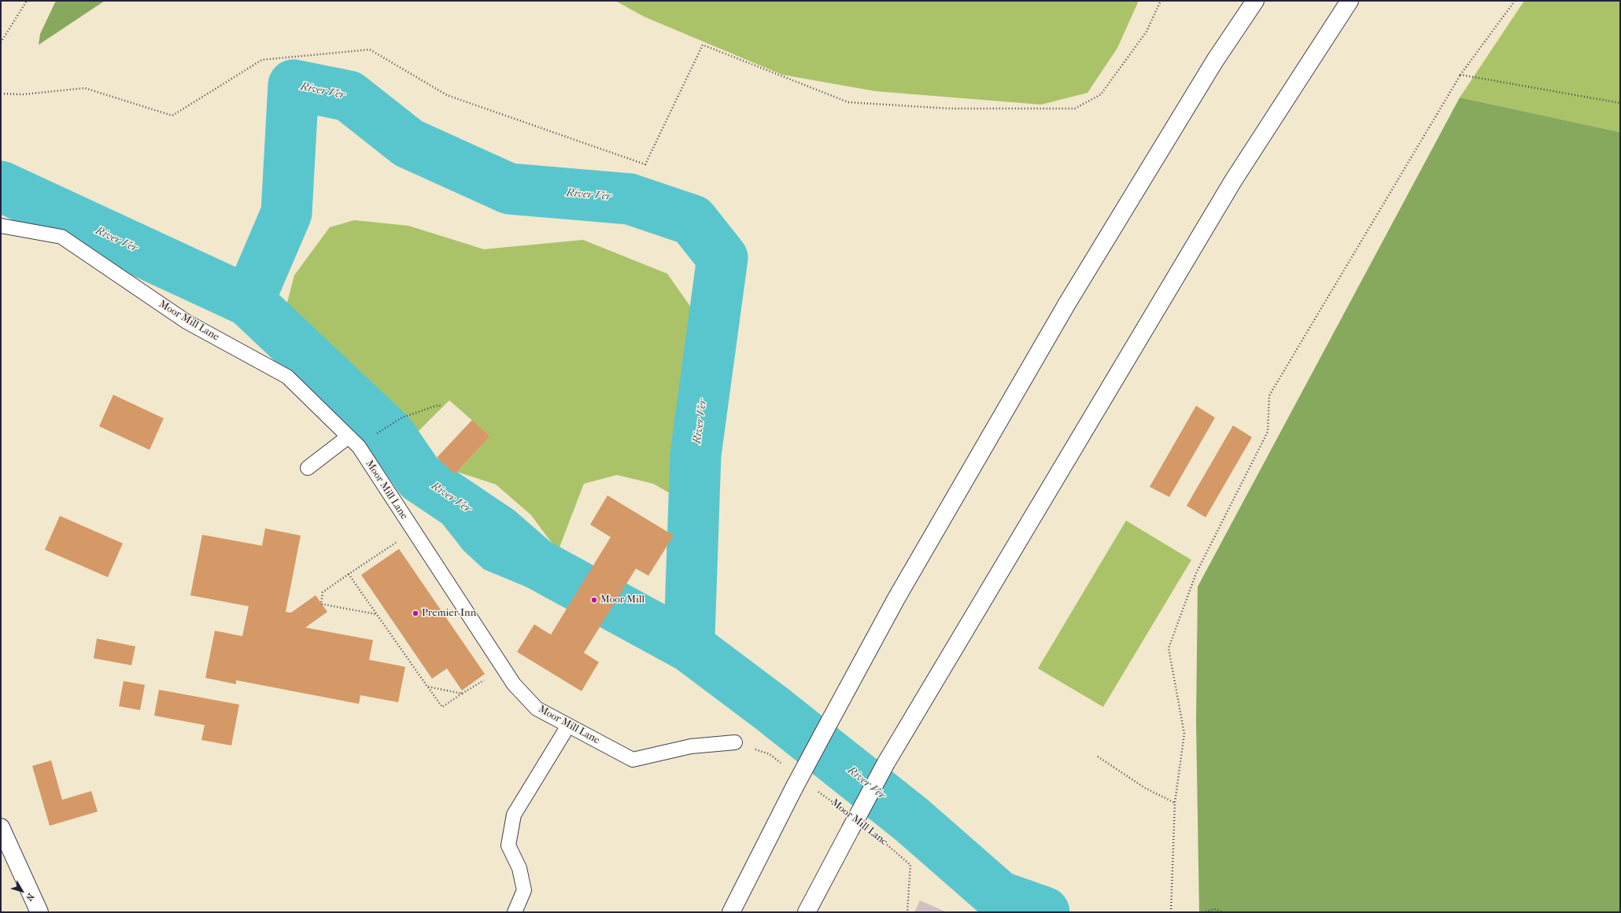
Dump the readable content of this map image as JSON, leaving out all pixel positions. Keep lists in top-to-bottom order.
{
  "streets": {
    "lane": ["Moor Mill Lane"]
  },
  "water": ["River Ver"],
  "places": ["Moor Mill", "Premier Inn"],
  "north": "bottom right"
}
